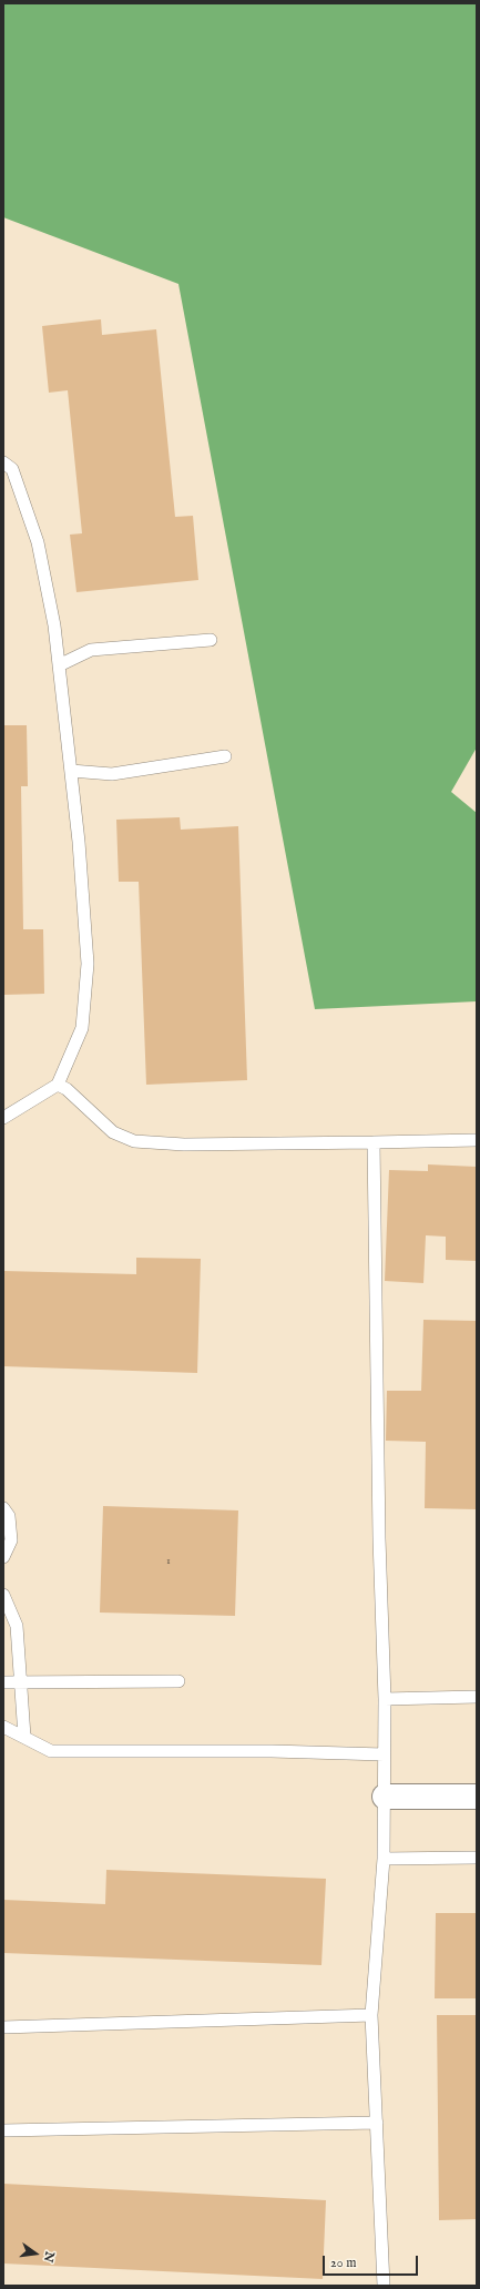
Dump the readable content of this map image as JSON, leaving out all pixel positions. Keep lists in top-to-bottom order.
{
  "house_numbers": ["1"],
  "scale_bar": "20 m",
  "north": "right"
}
